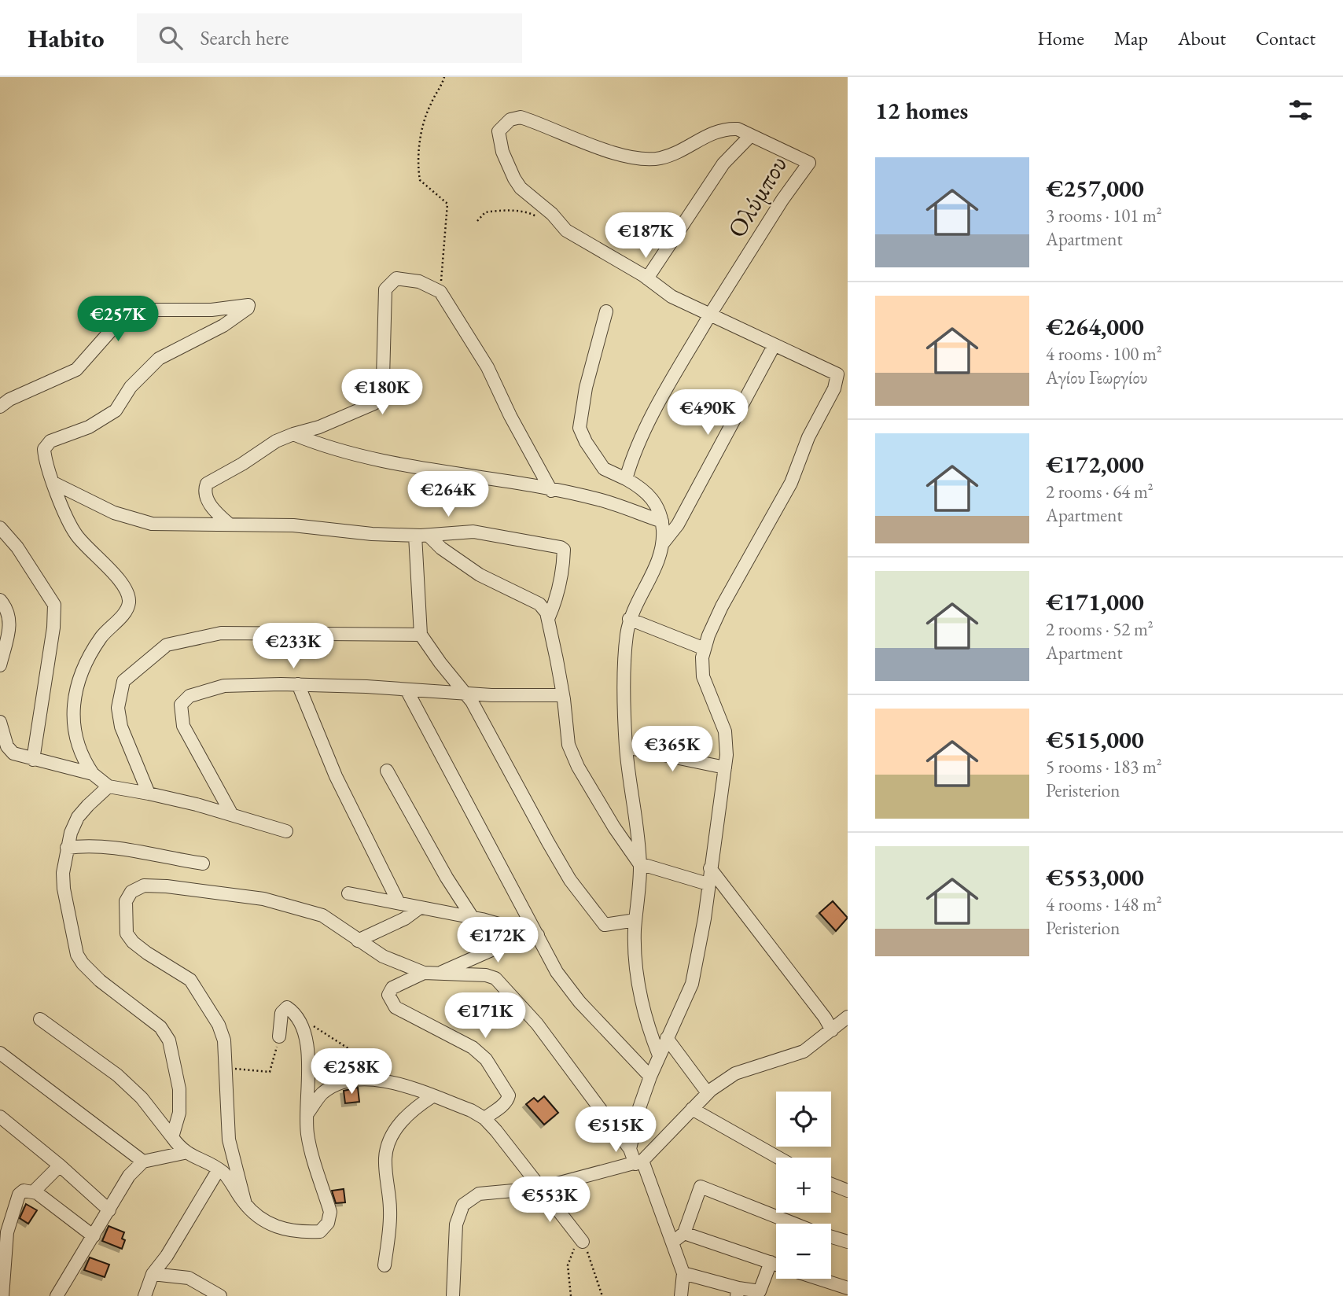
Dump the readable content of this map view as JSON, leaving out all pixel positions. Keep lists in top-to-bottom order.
{
  "streets": {
    "street": ["Ολύμπου"]
  },
  "page": {
    "header": "Habito",
    "search": "Search here",
    "nav": [
      "Home",
      "Map",
      "About",
      "Contact"
    ],
    "heading": "12 homes",
    "list": [
      {
        "name": "€257,000",
        "note": "3 rooms · 101 m² · Apartment"
      },
      {
        "name": "€264,000",
        "note": "4 rooms · 100 m² · Αγίου Γεωργίου"
      },
      {
        "name": "€172,000",
        "note": "2 rooms · 64 m² · Apartment"
      },
      {
        "name": "€171,000",
        "note": "2 rooms · 52 m² · Apartment"
      },
      {
        "name": "€515,000",
        "note": "5 rooms · 183 m² · Peristerion"
      },
      {
        "name": "€553,000",
        "note": "4 rooms · 148 m² · Peristerion"
      }
    ],
    "price": [
      "€187K",
      "€257K",
      "€180K",
      "€490K",
      "€264K",
      "€233K",
      "€365K",
      "€172K",
      "€171K",
      "€258K",
      "€515K",
      "€553K"
    ],
    "map_buttons": ["+", "−"]
  }
}
